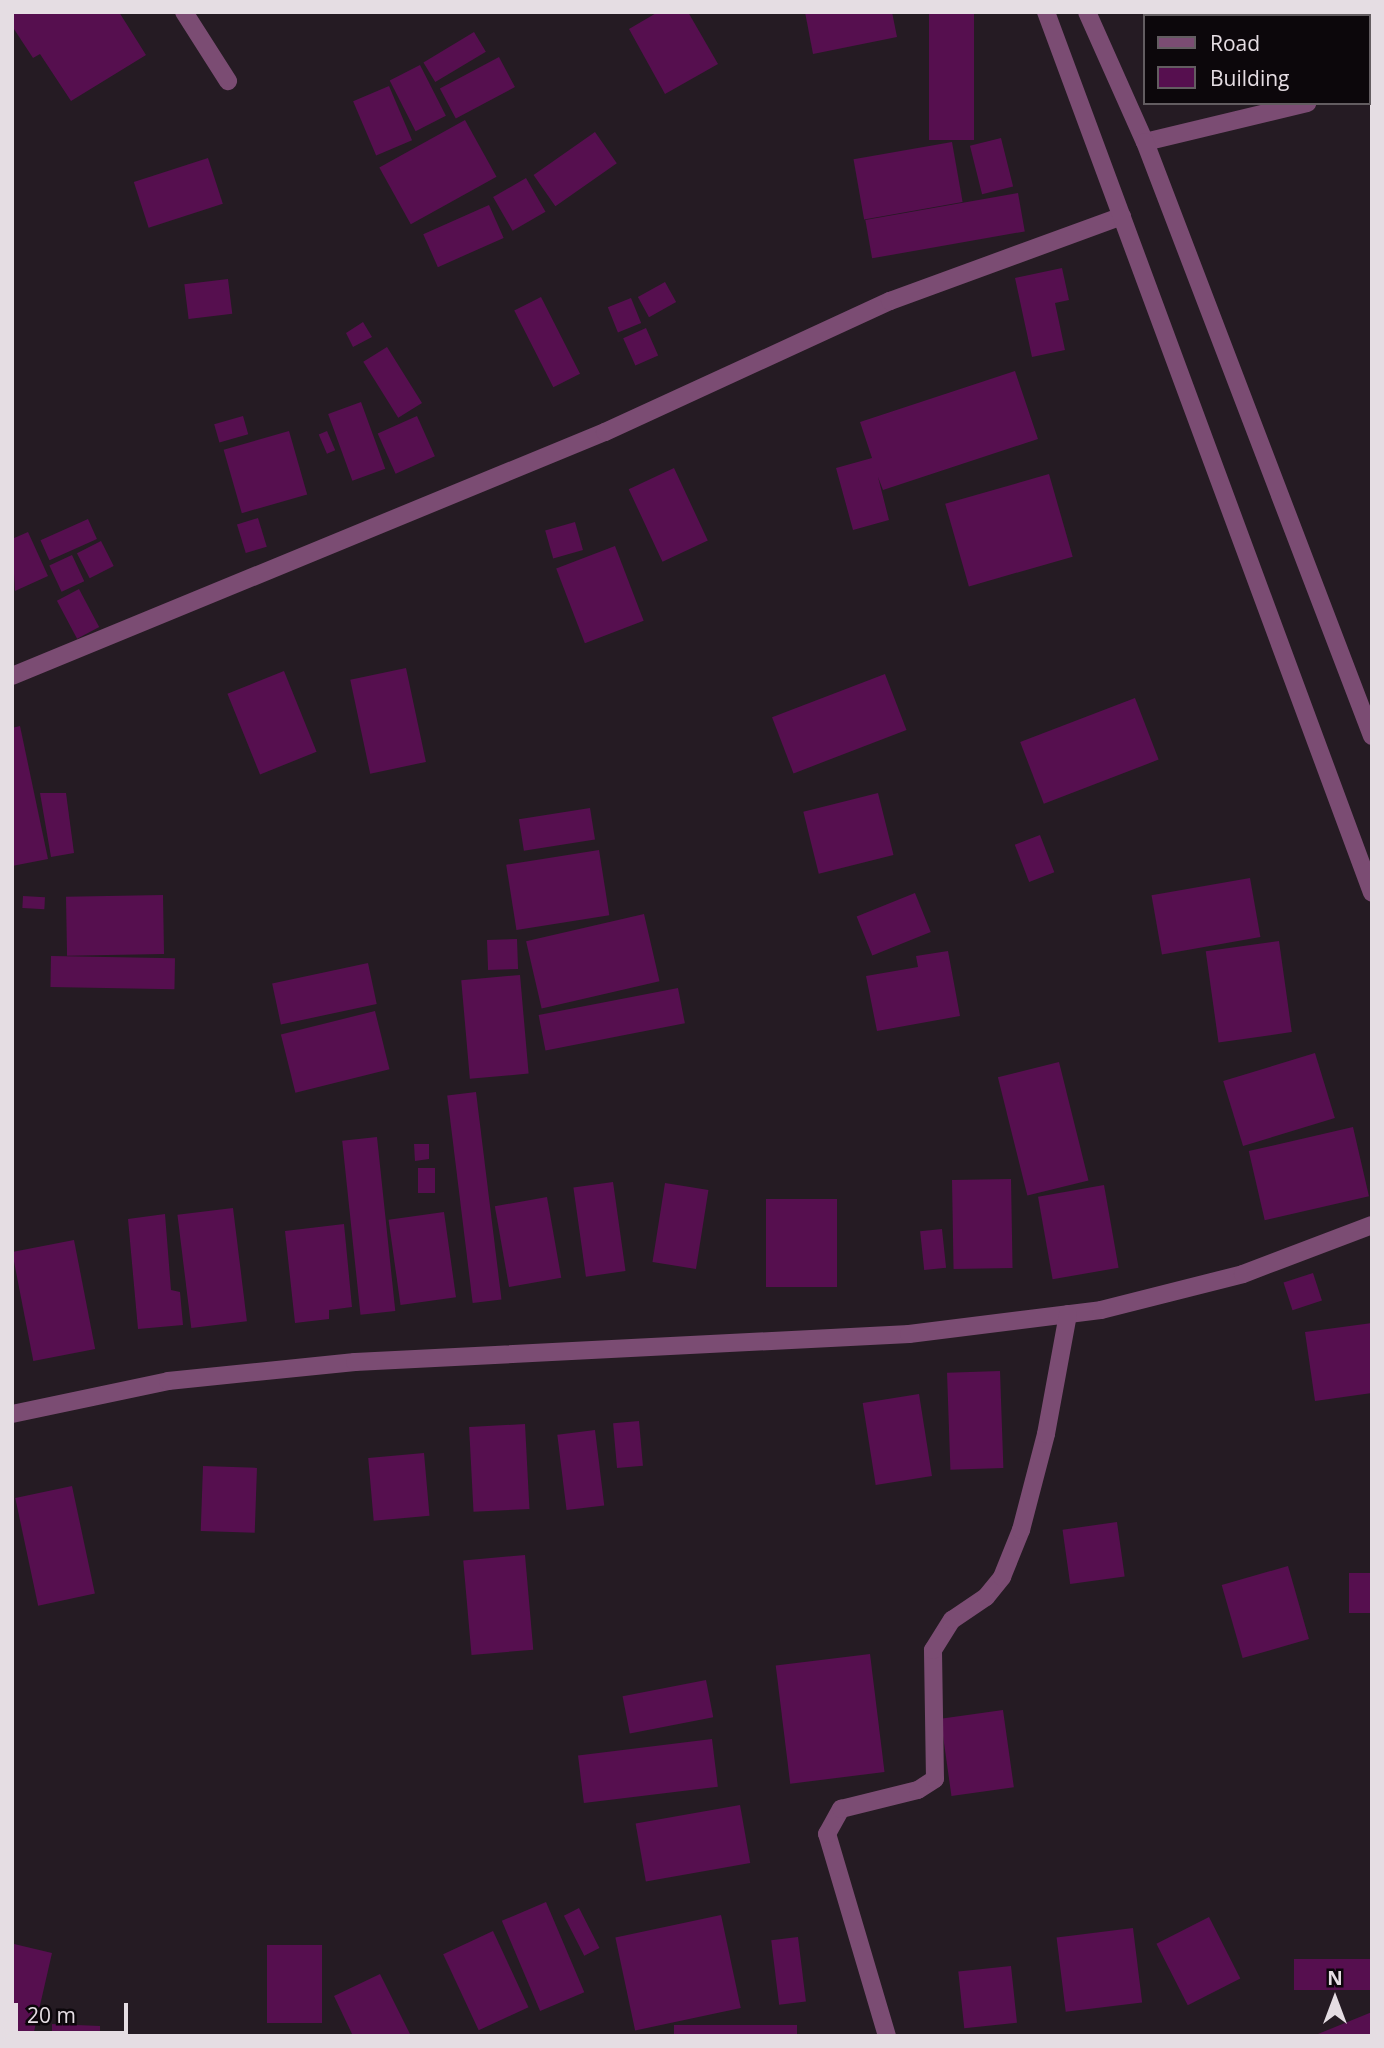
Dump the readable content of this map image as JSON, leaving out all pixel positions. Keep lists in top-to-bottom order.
{
  "legend": ["Road", "Building"],
  "scale_bar": "20 m",
  "north": "top"
}
